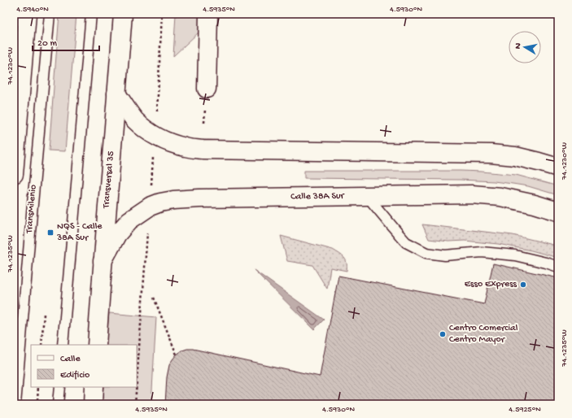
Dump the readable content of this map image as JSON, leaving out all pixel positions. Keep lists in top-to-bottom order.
{
  "streets": {
    "main road": ["Transversal 35", "Calle 38A Sur"],
    "lane": ["TransMilenio"]
  },
  "crossings": [
    ["Transversal 35", "Calle 38A Sur"]
  ],
  "places": {
    "transit": ["NQS - Calle 38A Sur"],
    "other": ["Esso Express", "Centro Comercial Centro Mayor"]
  },
  "legend": ["Calle", "Edificio"],
  "scale_bar": "20 m",
  "north": "left",
  "coordinates": [
    "4.5940°N",
    "4.5935°N",
    "4.5930°N",
    "74.1230°W",
    "74.1235°W",
    "4.5925°N"
  ]
}
